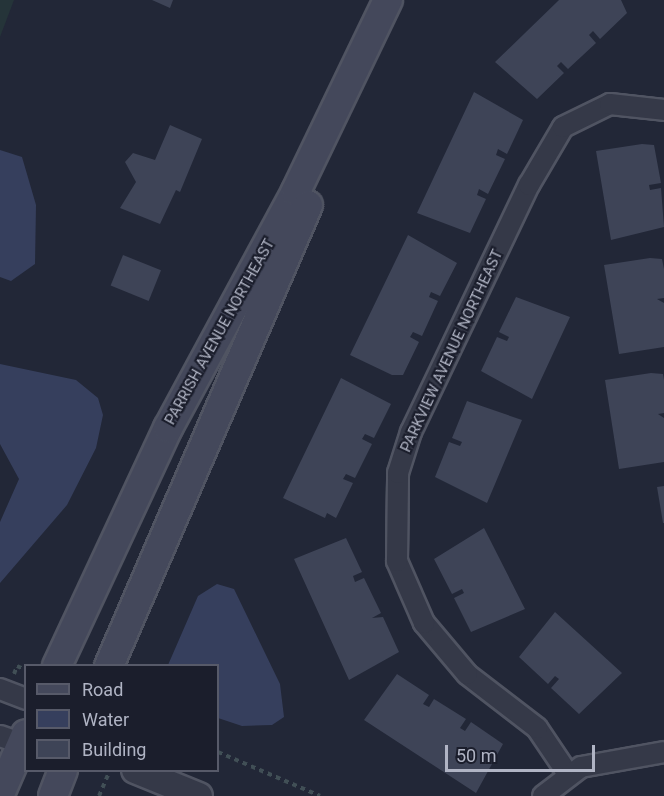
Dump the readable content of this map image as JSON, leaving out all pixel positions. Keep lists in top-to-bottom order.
{
  "streets": {
    "main road": ["PARRISH AVENUE NORTHEAST"],
    "street": ["PARKVIEW AVENUE NORTHEAST"]
  },
  "legend": ["Road", "Water", "Building"],
  "scale_bar": "50 m"
}
